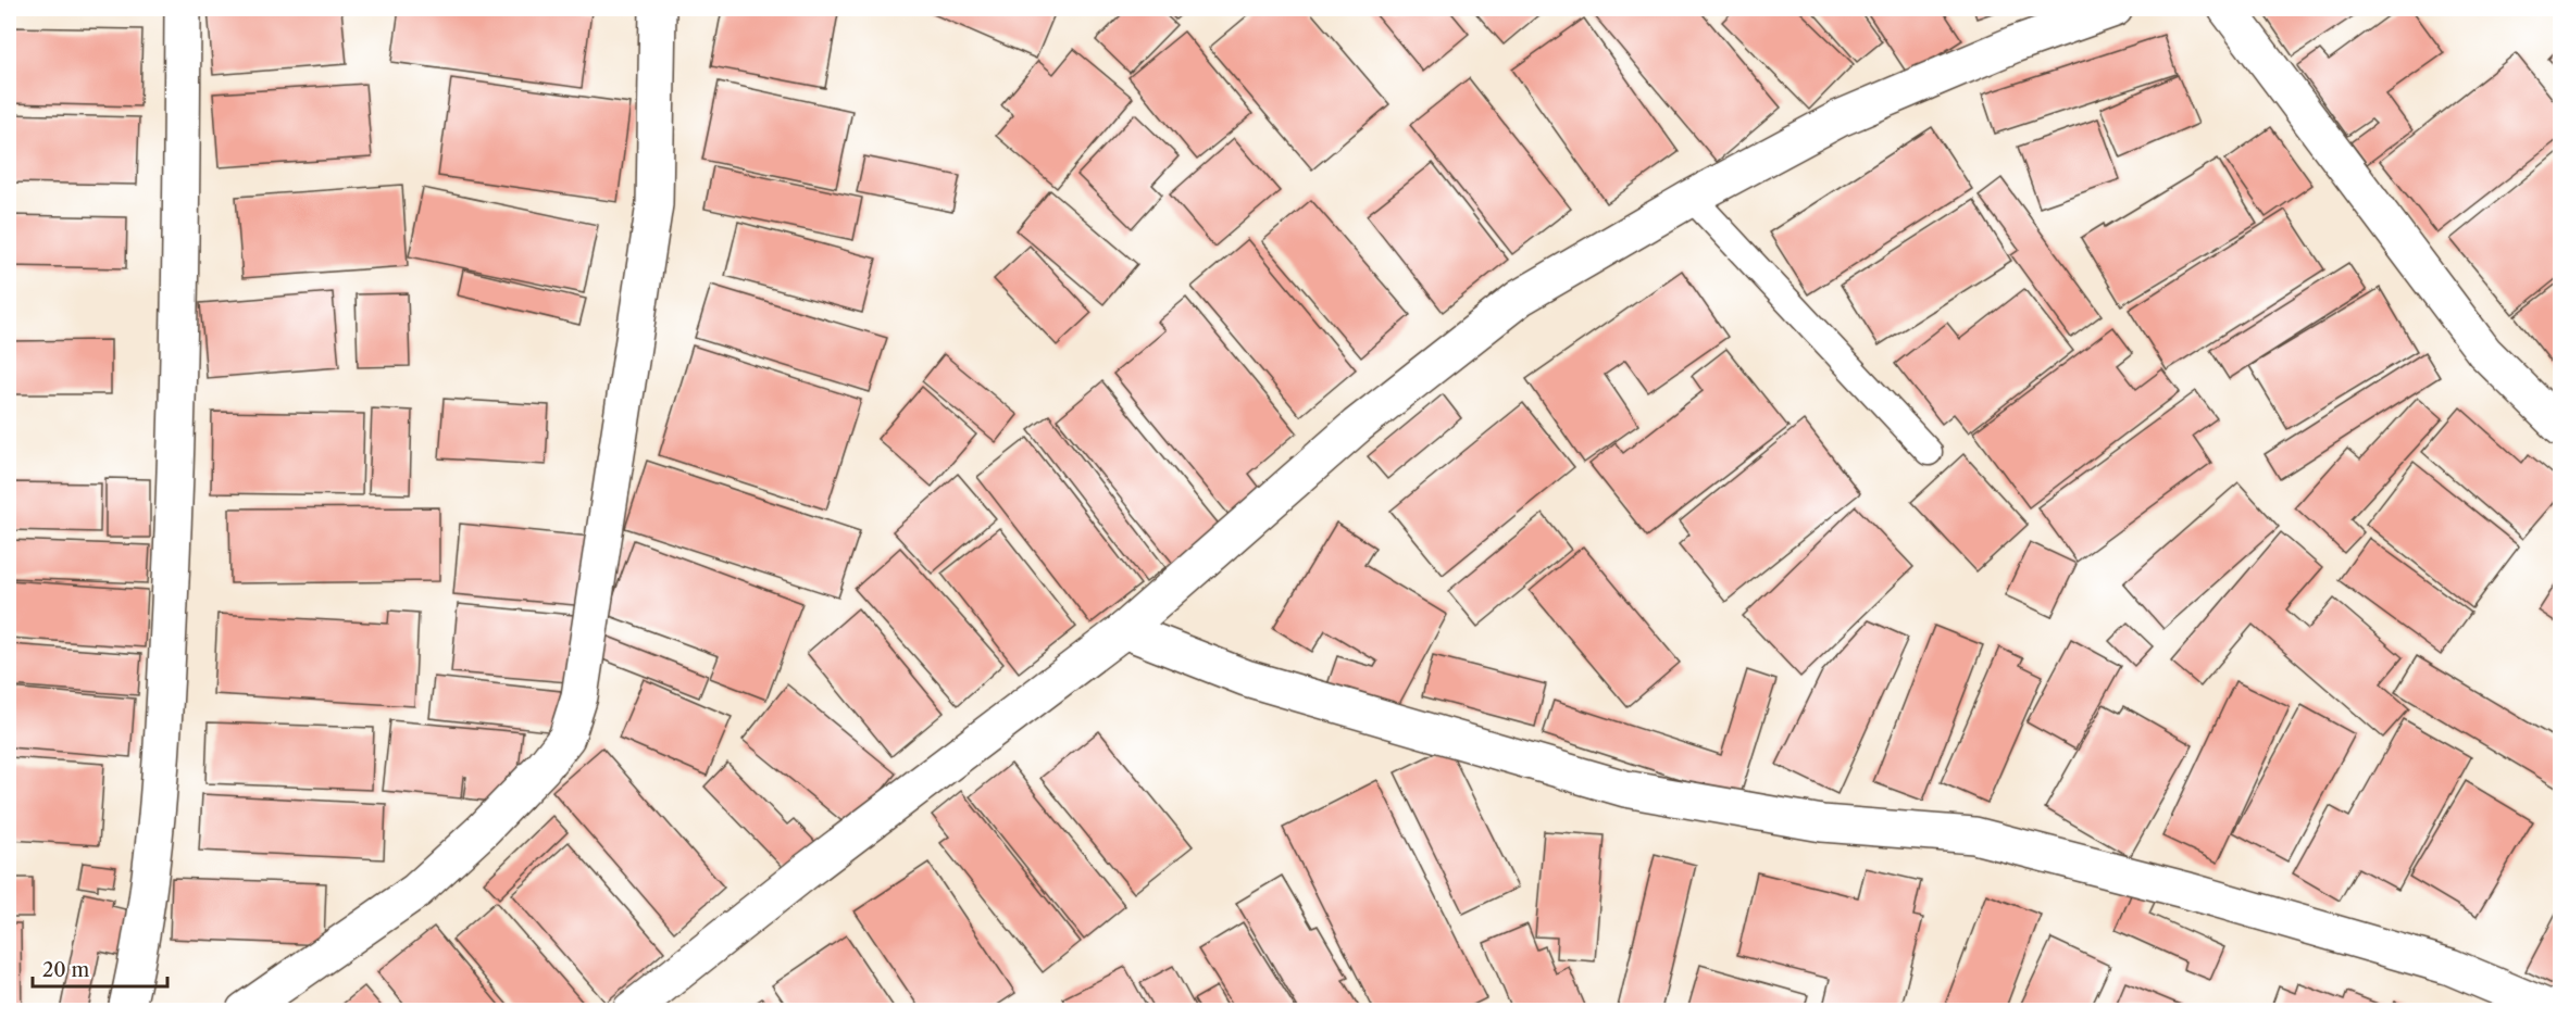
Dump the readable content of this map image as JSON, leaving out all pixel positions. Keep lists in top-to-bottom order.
{
  "scale_bar": "20 m"
}
